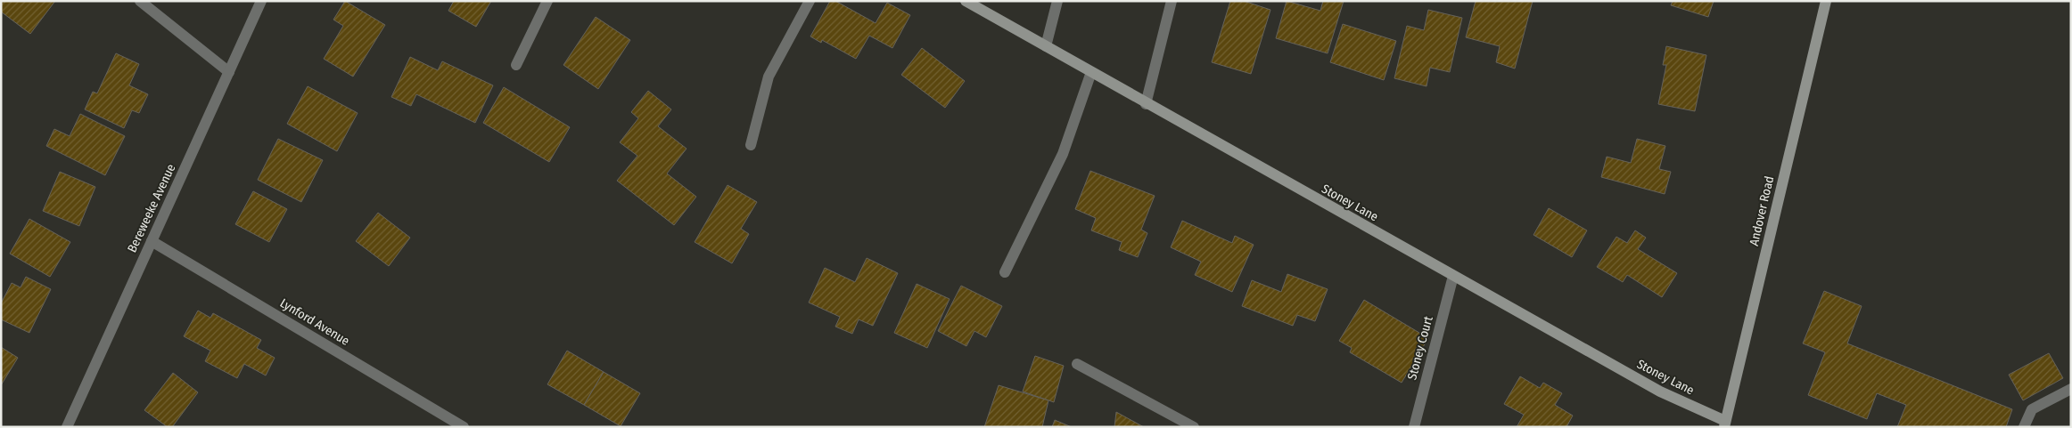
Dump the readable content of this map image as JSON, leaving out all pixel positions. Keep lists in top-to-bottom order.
{
  "streets": {
    "street": [
      "Stoney Lane",
      "Bereweeke Avenue",
      "Andover Road",
      "Lynford Avenue",
      "Stoney Court"
    ]
  },
  "crossings": [
    ["Stoney Lane", "Andover Road"],
    ["Stoney Lane", "Stoney Court"],
    ["Bereweeke Avenue", "Lynford Avenue"]
  ]
}
